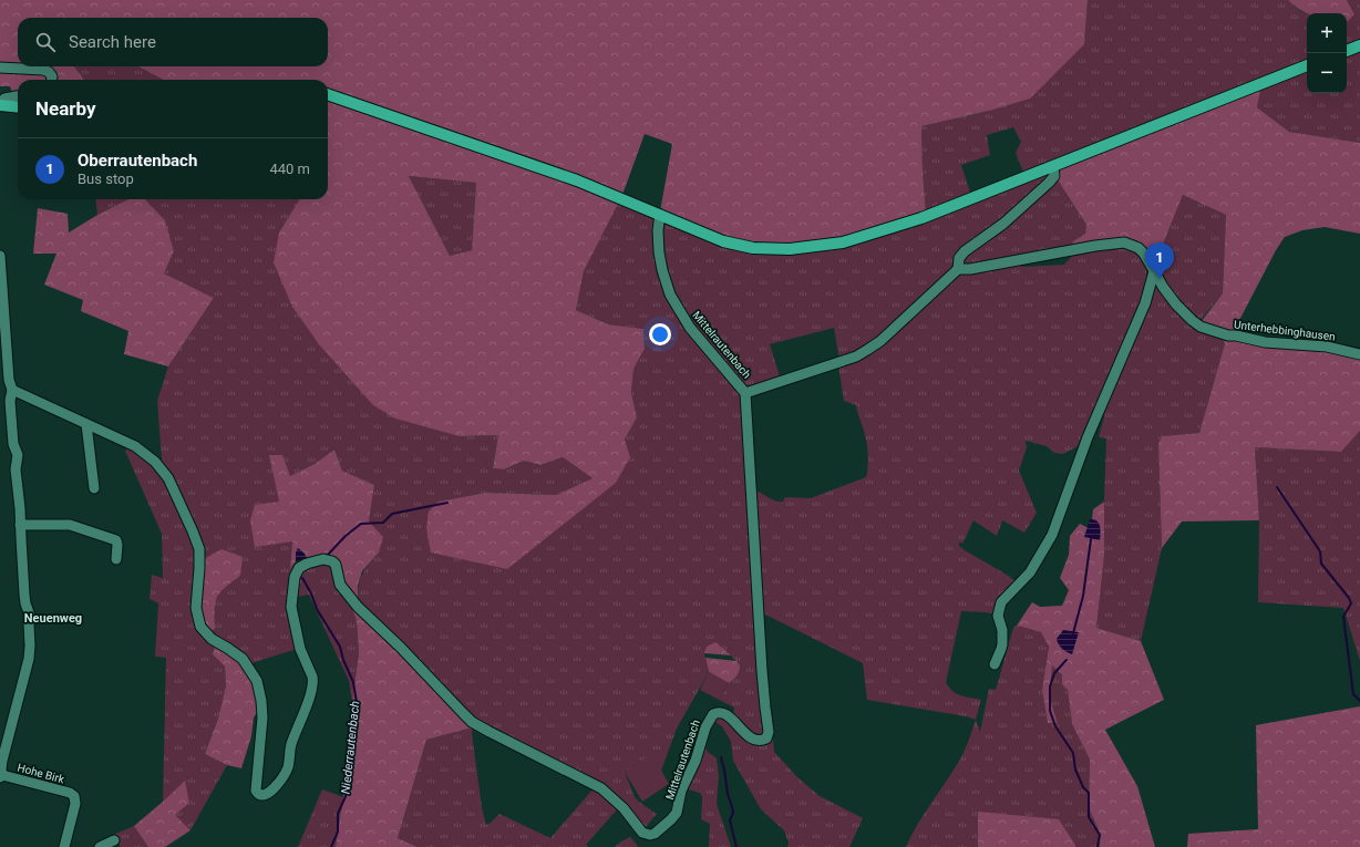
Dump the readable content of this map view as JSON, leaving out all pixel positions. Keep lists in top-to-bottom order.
{
  "streets": {
    "street": ["Unterhebbinghausen", "Mittelrautenbach", "Hohe Birk"]
  },
  "districts": ["Neuenweg"],
  "water": ["Niederrautenbach"],
  "page": {
    "map_buttons": ["+", "−"],
    "search": "Search here",
    "heading": "Nearby",
    "list": [
      {
        "mark": "1",
        "name": "Oberrautenbach",
        "note": "Bus stop",
        "value": "440 m"
      }
    ],
    "pins": "1"
  }
}
